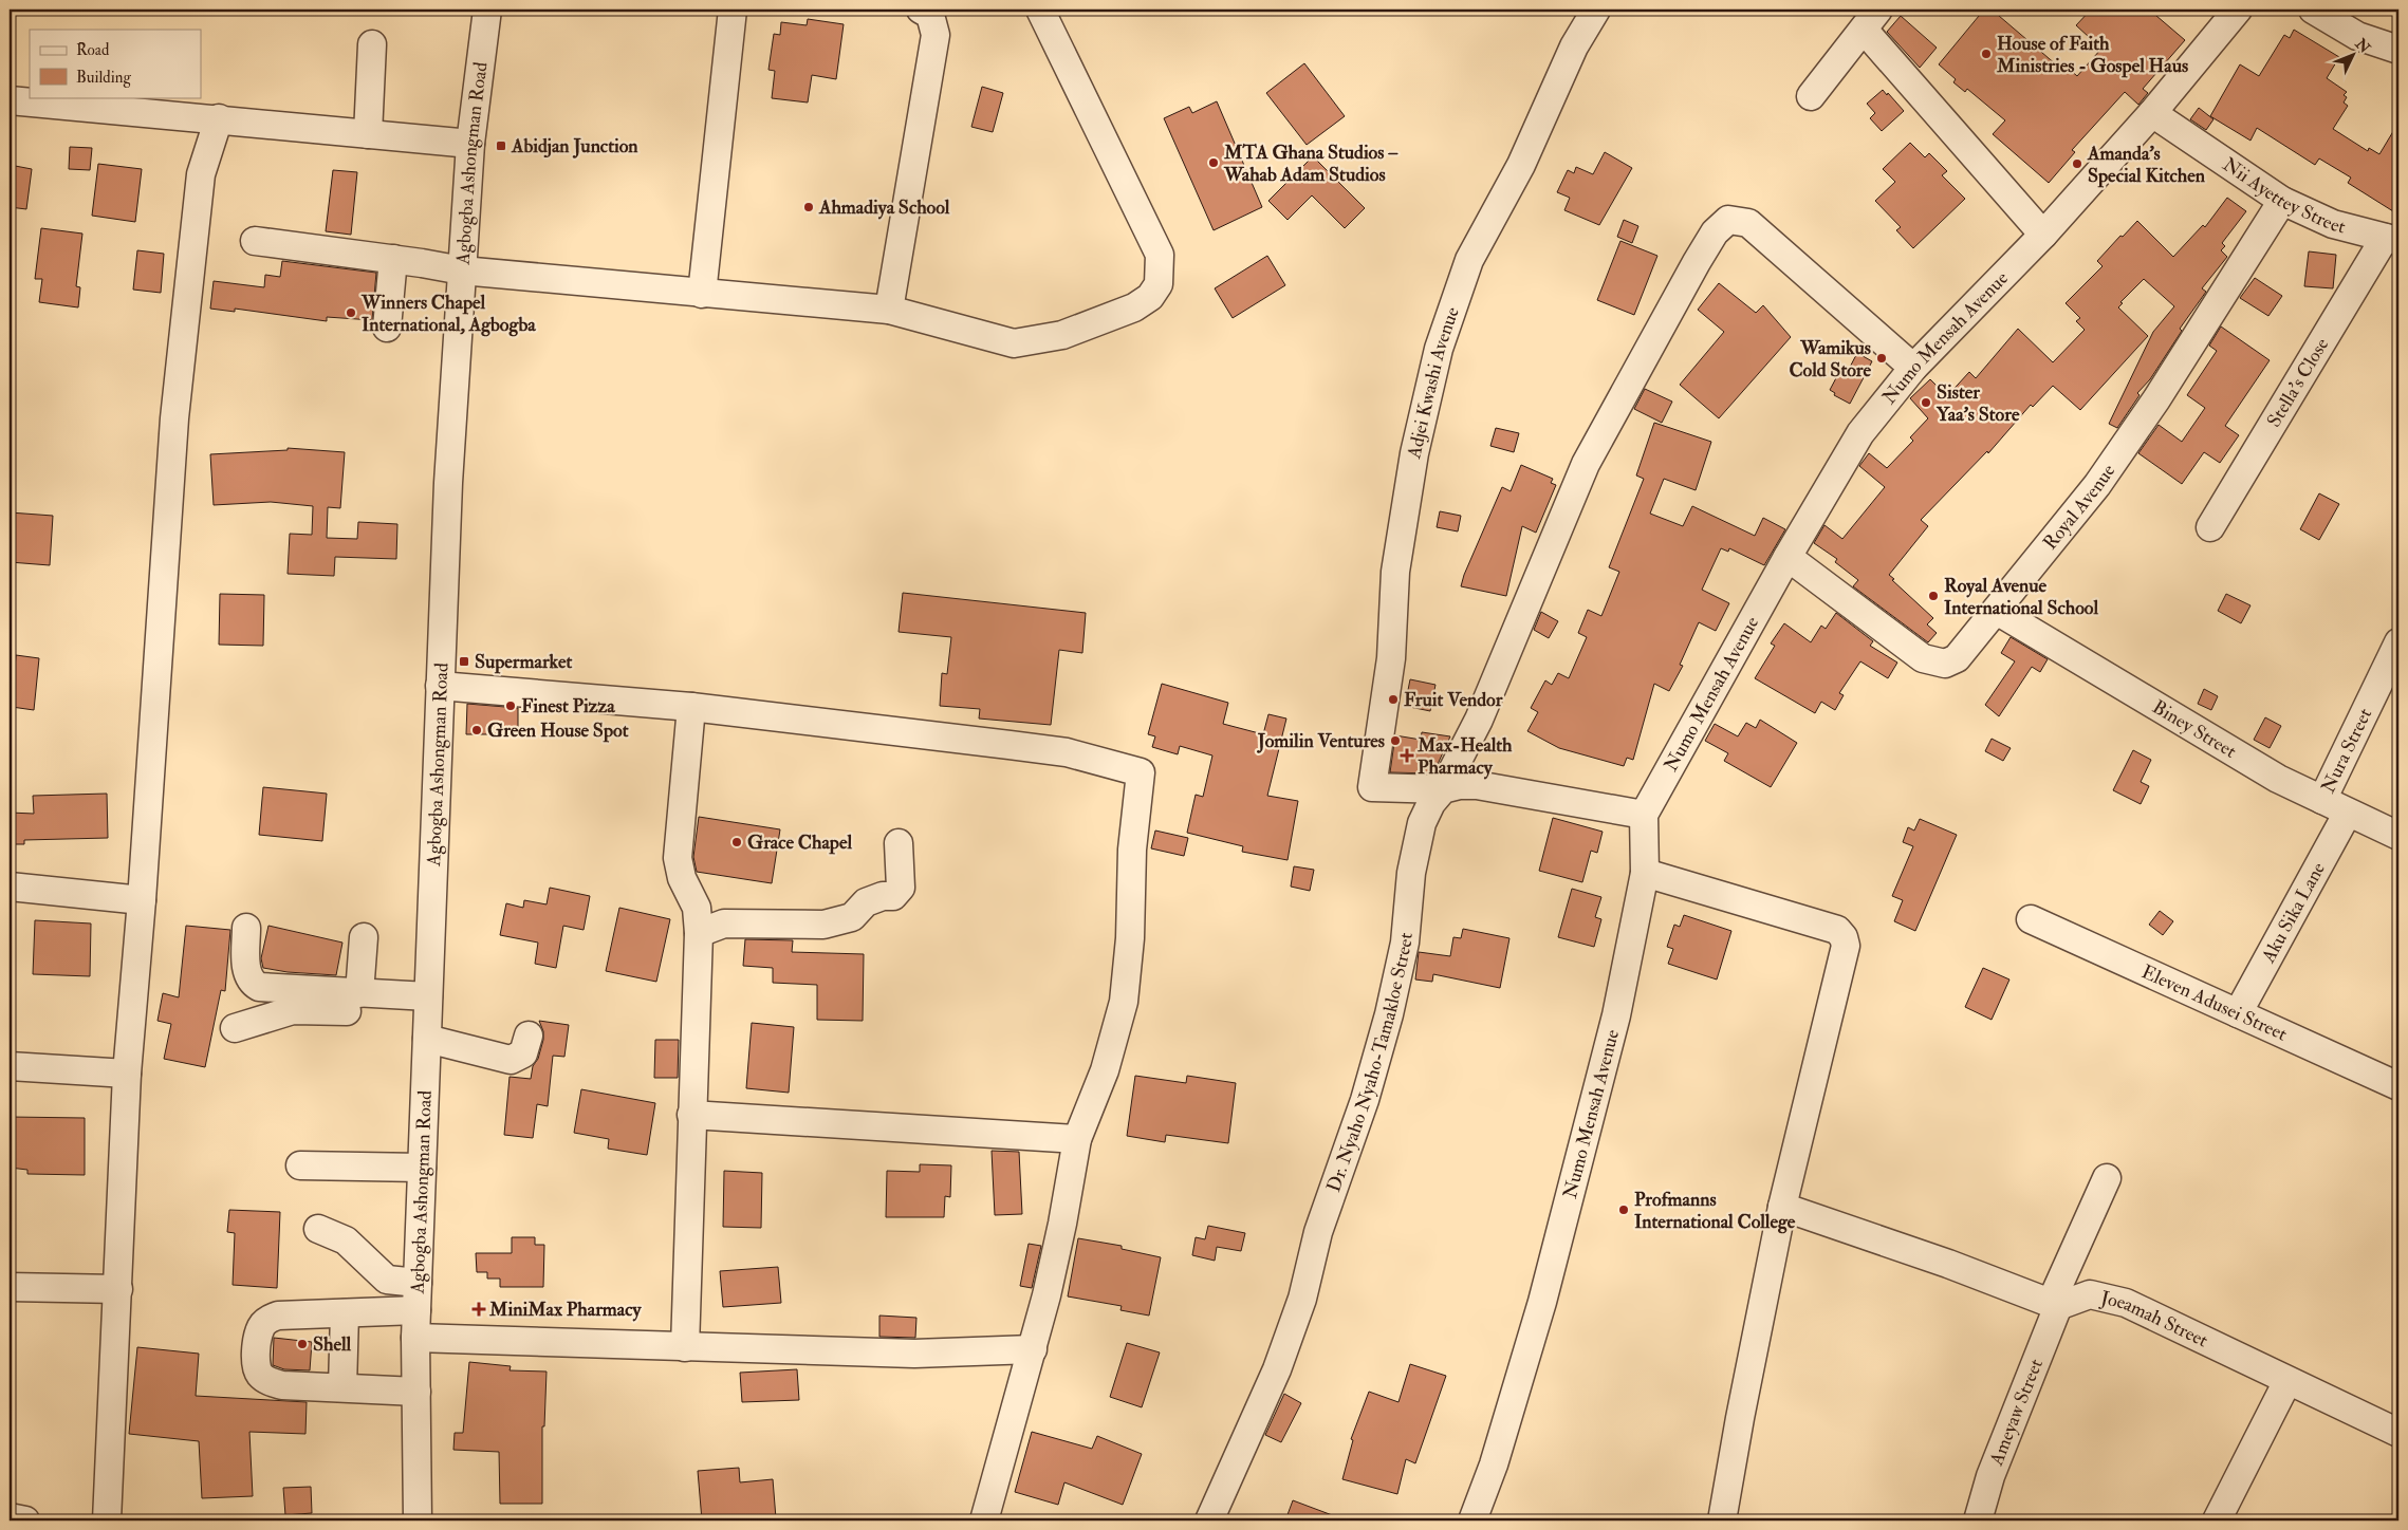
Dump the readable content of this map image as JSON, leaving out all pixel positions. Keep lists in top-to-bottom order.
{
  "streets": {
    "street": [
      "Agbogba Ashongman Road",
      "Nii Ayettey Street",
      "Numo Mensah Avenue",
      "Stella's Close",
      "Adjei Kwashi Avenue",
      "Royal Avenue",
      "Biney Street",
      "Nura Street",
      "Aku Sika Lane",
      "Eleven Adusei Street",
      "Dr. Nyaho Nyaho-Tamakloe Street",
      "Joeamah Street",
      "Ameyaw Street"
    ]
  },
  "crossings": [
    ["Nii Ayettey Street", "Numo Mensah Avenue"],
    ["Nii Ayettey Street", "Stella's Close"],
    ["Nii Ayettey Street", "Royal Avenue"],
    ["Numo Mensah Avenue", "Royal Avenue"],
    ["Numo Mensah Avenue", "Dr. Nyaho Nyaho-Tamakloe Street"],
    ["Adjei Kwashi Avenue", "Dr. Nyaho Nyaho-Tamakloe Street"],
    ["Royal Avenue", "Biney Street"],
    ["Biney Street", "Nura Street"],
    ["Biney Street", "Aku Sika Lane"],
    ["Aku Sika Lane", "Eleven Adusei Street"],
    ["Joeamah Street", "Ameyaw Street"]
  ],
  "places": {
    "other": [
      "House of Faith Ministries - Gospel Haus",
      "MTA Ghana Studios – Wahab Adam Studios",
      "Amanda's Special Kitchen",
      "Ahmadiya School",
      "Winners Chapel International, Agbogba",
      "Wamikus Cold Store",
      "Sister Yaa's Store",
      "Royal Avenue International School",
      "Fruit Vendor",
      "Finest Pizza",
      "Green House Spot",
      "Jomilin Ventures",
      "Grace Chapel",
      "Profmanns International College",
      "Shell"
    ],
    "transit": ["Abidjan Junction", "Supermarket"],
    "health": ["Max-Health Pharmacy", "MiniMax Pharmacy"]
  },
  "legend": ["Road", "Building"],
  "north": "top right"
}
